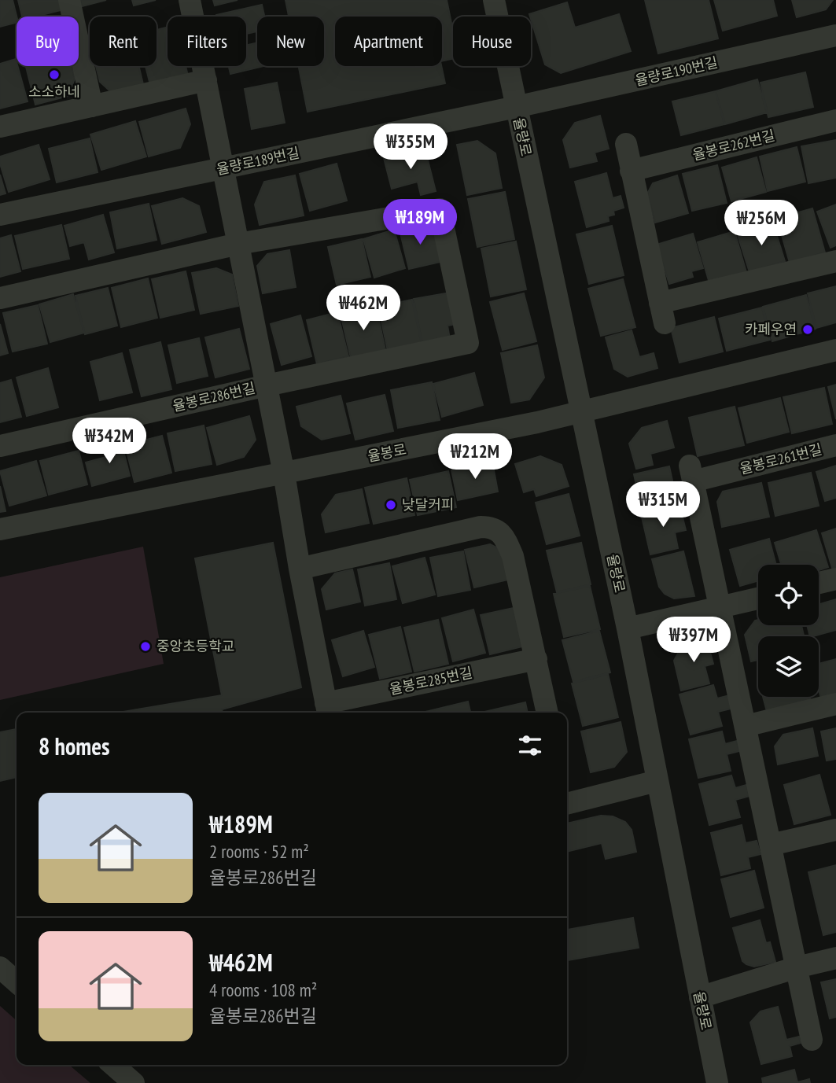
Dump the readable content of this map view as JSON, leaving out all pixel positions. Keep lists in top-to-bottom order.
{
  "streets": {
    "street": [
      "율량로190번길",
      "율량로",
      "율봉로262번길",
      "율량로189번길",
      "율봉로286번길",
      "율봉로",
      "율봉로261번길",
      "율봉로285번길"
    ]
  },
  "crossings": [
    ["율량로190번길", "율량로"],
    ["율량로190번길", "율량로189번길"],
    ["율량로", "율량로189번길"],
    ["율량로", "율봉로"],
    ["율량로189번길", "율봉로286번길"],
    ["율봉로286번길", "율봉로"],
    ["율봉로286번길", "율봉로285번길"],
    ["율봉로", "율봉로285번길"]
  ],
  "places": [
    "소소하네",
    "카페우연",
    "낮달커피",
    "중앙초등학교"
  ],
  "page": {
    "chip": [
      "Buy",
      "Rent",
      "Filters",
      "New",
      "Apartment",
      "House"
    ],
    "price": [
      "₩355M",
      "₩189M",
      "₩256M",
      "₩462M",
      "₩342M",
      "₩212M",
      "₩315M",
      "₩397M"
    ],
    "heading": "8 homes",
    "list": [
      {
        "name": "₩189M",
        "note": "2 rooms · 52 m² · 율봉로286번길"
      },
      {
        "name": "₩462M",
        "note": "4 rooms · 108 m² · 율봉로286번길"
      }
    ]
  }
}
